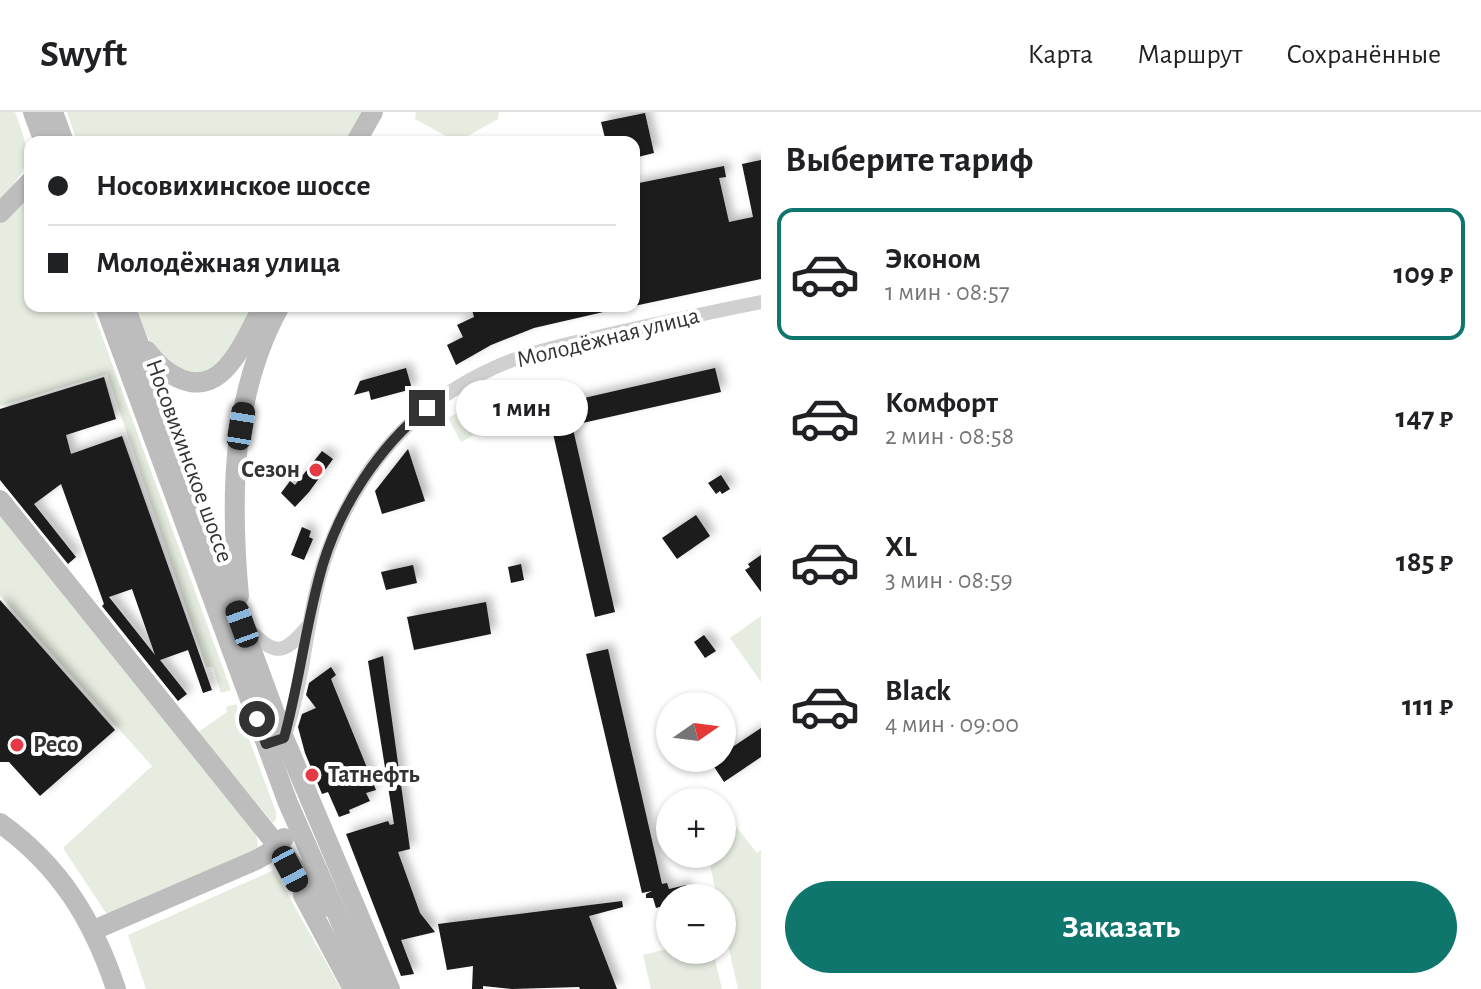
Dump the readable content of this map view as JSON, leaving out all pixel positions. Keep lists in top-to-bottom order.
{
  "streets": {
    "main road": ["Носовихинское шоссе"],
    "street": ["Молодёжная улица"]
  },
  "crossings": [
    ["Молодёжная улица", "Носовихинское шоссе"]
  ],
  "places": ["Сезон", "Ресо", "Татнефть"],
  "north": "right",
  "page": {
    "header": "Swyft",
    "nav": ["Карта", "Маршрут", "Сохранённые"],
    "heading": "Выберите тариф",
    "banner": ["Носовихинское шоссе", "Молодёжная улица"],
    "list": [
      {
        "name": "Эконом",
        "note": "1 мин · 08:57",
        "value": "109 ₽"
      },
      {
        "name": "Комфорт",
        "note": "2 мин · 08:58",
        "value": "147 ₽"
      },
      {
        "name": "XL",
        "note": "3 мин · 08:59",
        "value": "185 ₽"
      },
      {
        "name": "Black",
        "note": "4 мин · 09:00",
        "value": "111 ₽"
      }
    ],
    "bubble": "1 мин",
    "map_buttons": ["+", "−"],
    "buttons": "Заказать"
  }
}
